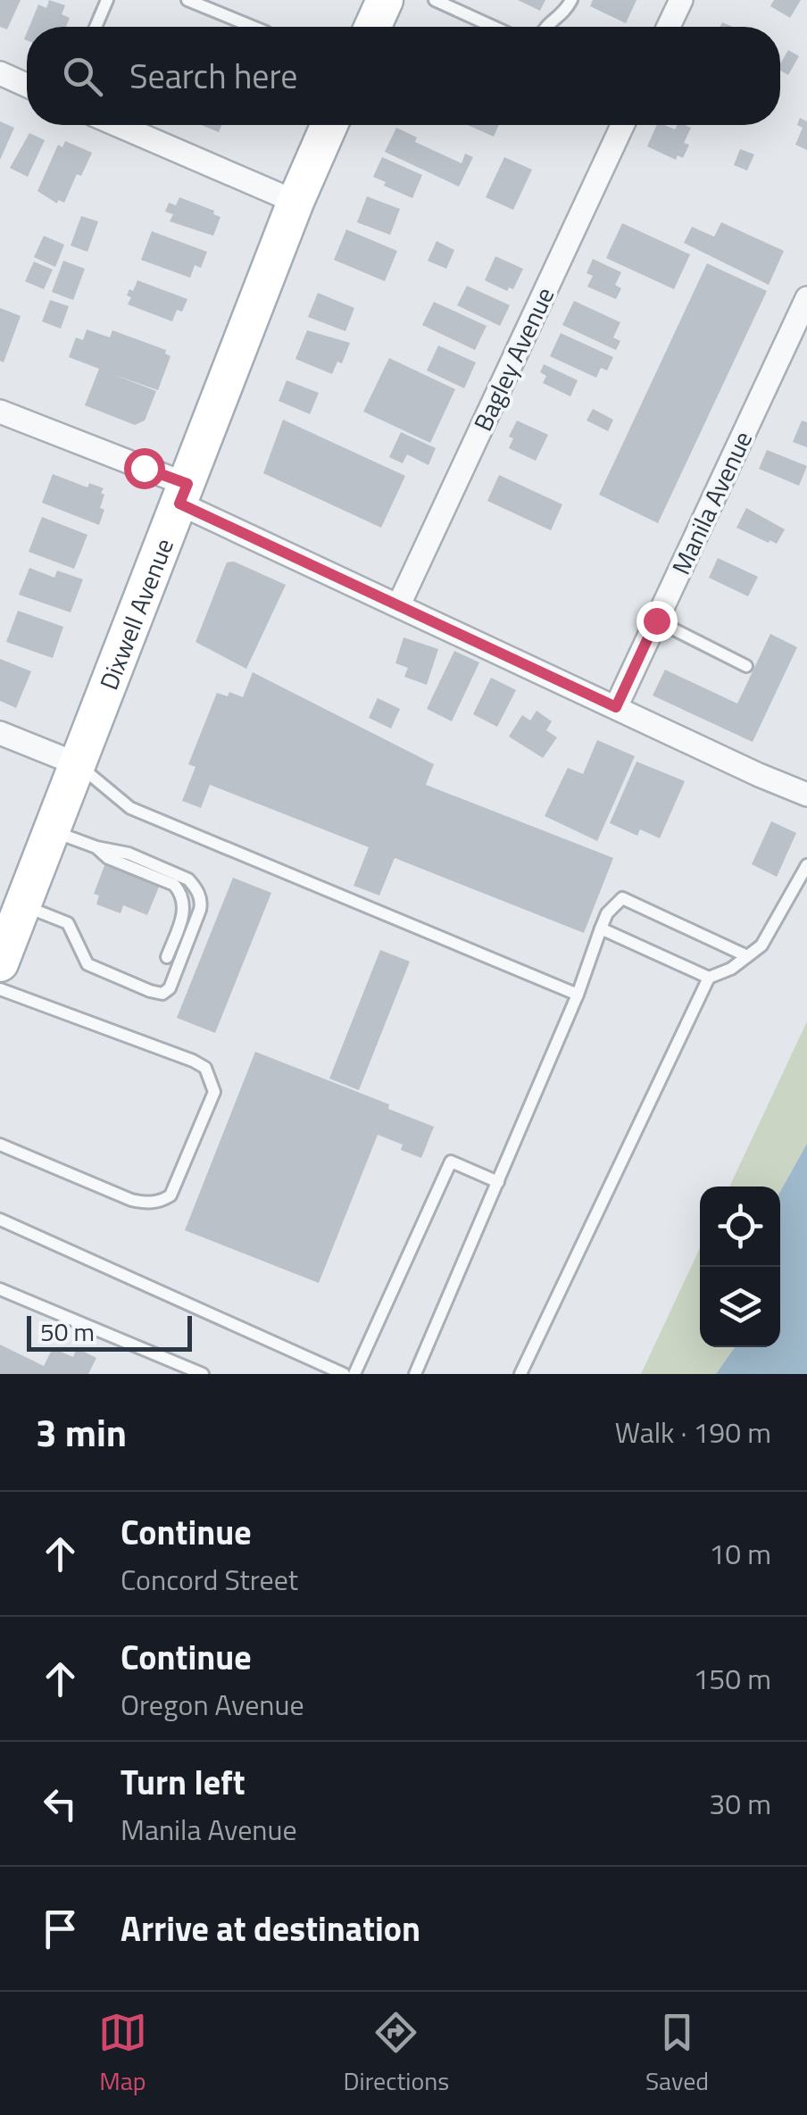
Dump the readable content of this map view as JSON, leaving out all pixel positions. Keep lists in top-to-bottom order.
{
  "streets": {
    "main road": ["Dixwell Avenue"],
    "street": ["Bagley Avenue", "Manila Avenue"]
  },
  "scale_bar": "50 m",
  "page": {
    "search": "Search here",
    "scale": "50 m",
    "heading": ["3 min", "Walk · 190 m"],
    "list": [
      ["Continue", "Concord Street", "10 m"],
      ["Continue", "Oregon Avenue", "150 m"],
      ["Turn left", "Manila Avenue", "30 m"],
      "Arrive at destination"
    ],
    "nav": ["Map", "Directions", "Saved"]
  }
}
